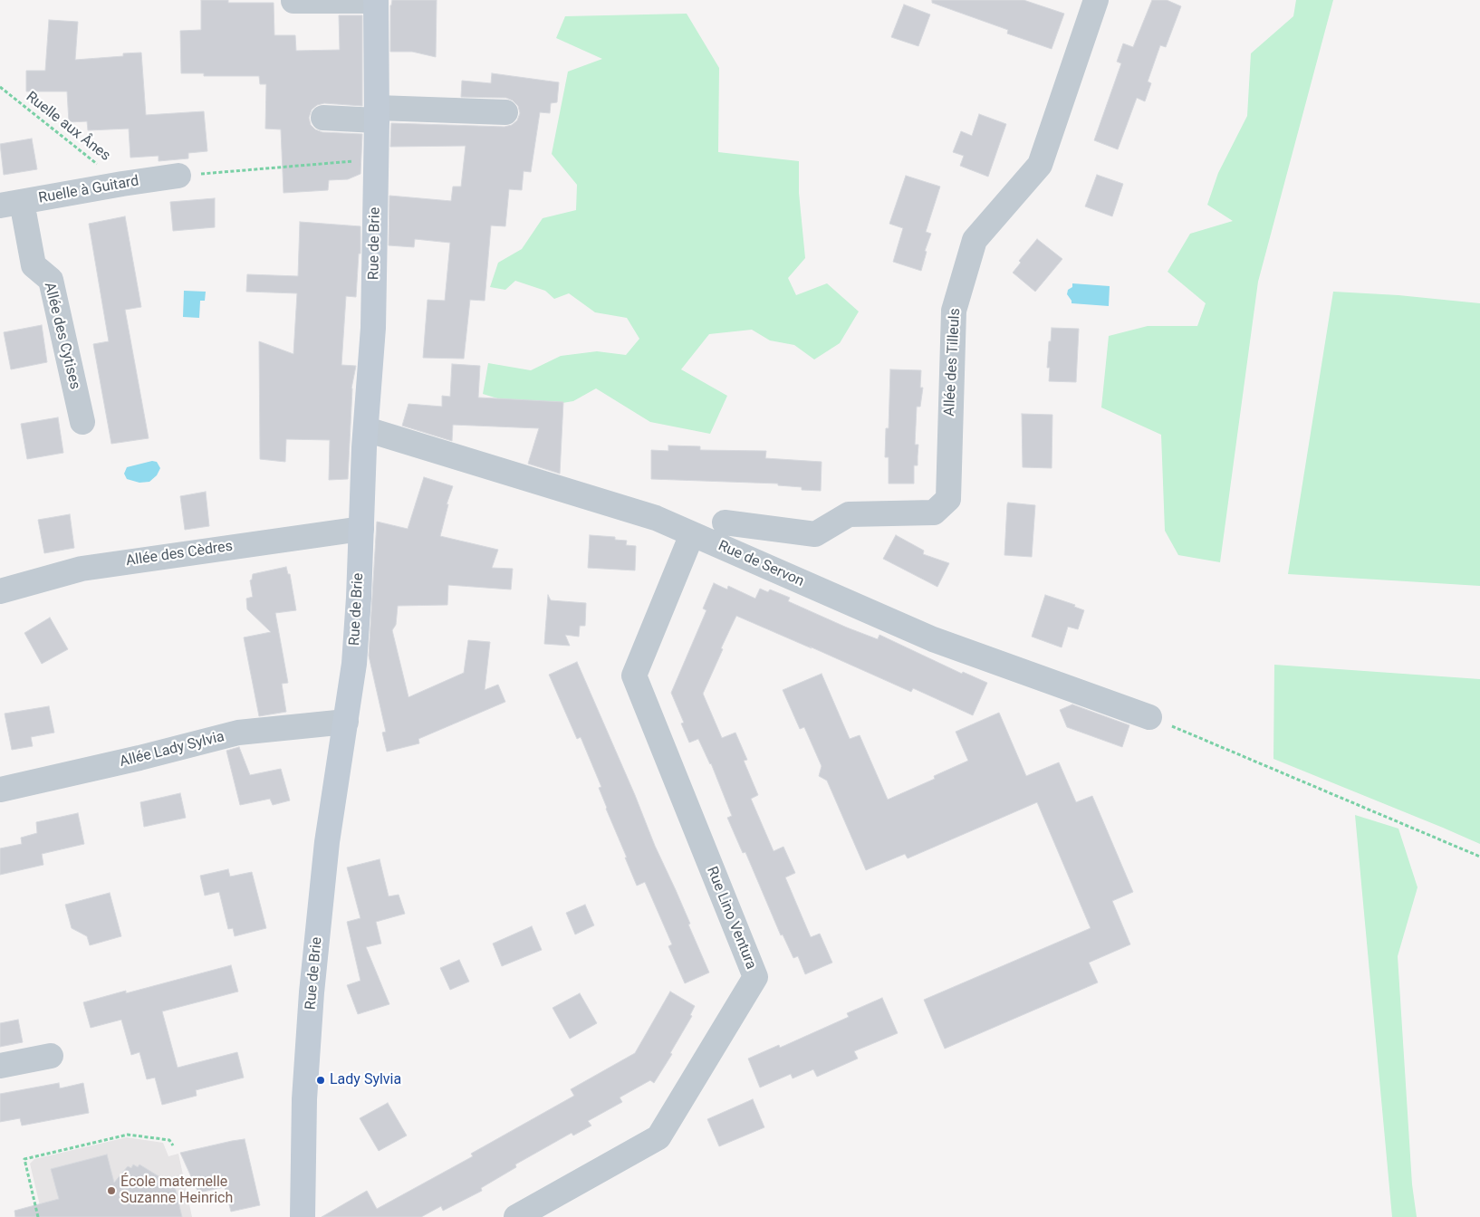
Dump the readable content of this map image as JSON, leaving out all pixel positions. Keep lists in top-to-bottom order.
{
  "streets": {
    "street": [
      "Ruelle à Guitard",
      "Rue de Brie",
      "Allée des Cytises",
      "Allée des Tilleuls",
      "Allée des Cèdres",
      "Rue de Servon",
      "Allée Lady Sylvia",
      "Rue Lino Ventura"
    ],
    "path": ["Ruelle aux Ânes"]
  },
  "crossings": [
    ["Ruelle aux Ânes", "Ruelle à Guitard"],
    ["Ruelle à Guitard", "Allée des Cytises"],
    ["Rue de Brie", "Allée des Cèdres"],
    ["Rue de Brie", "Rue de Servon"],
    ["Rue de Brie", "Allée Lady Sylvia"],
    ["Rue de Servon", "Rue Lino Ventura"]
  ],
  "places": ["Lady Sylvia", "École maternelle Suzanne Heinrich"]
}
